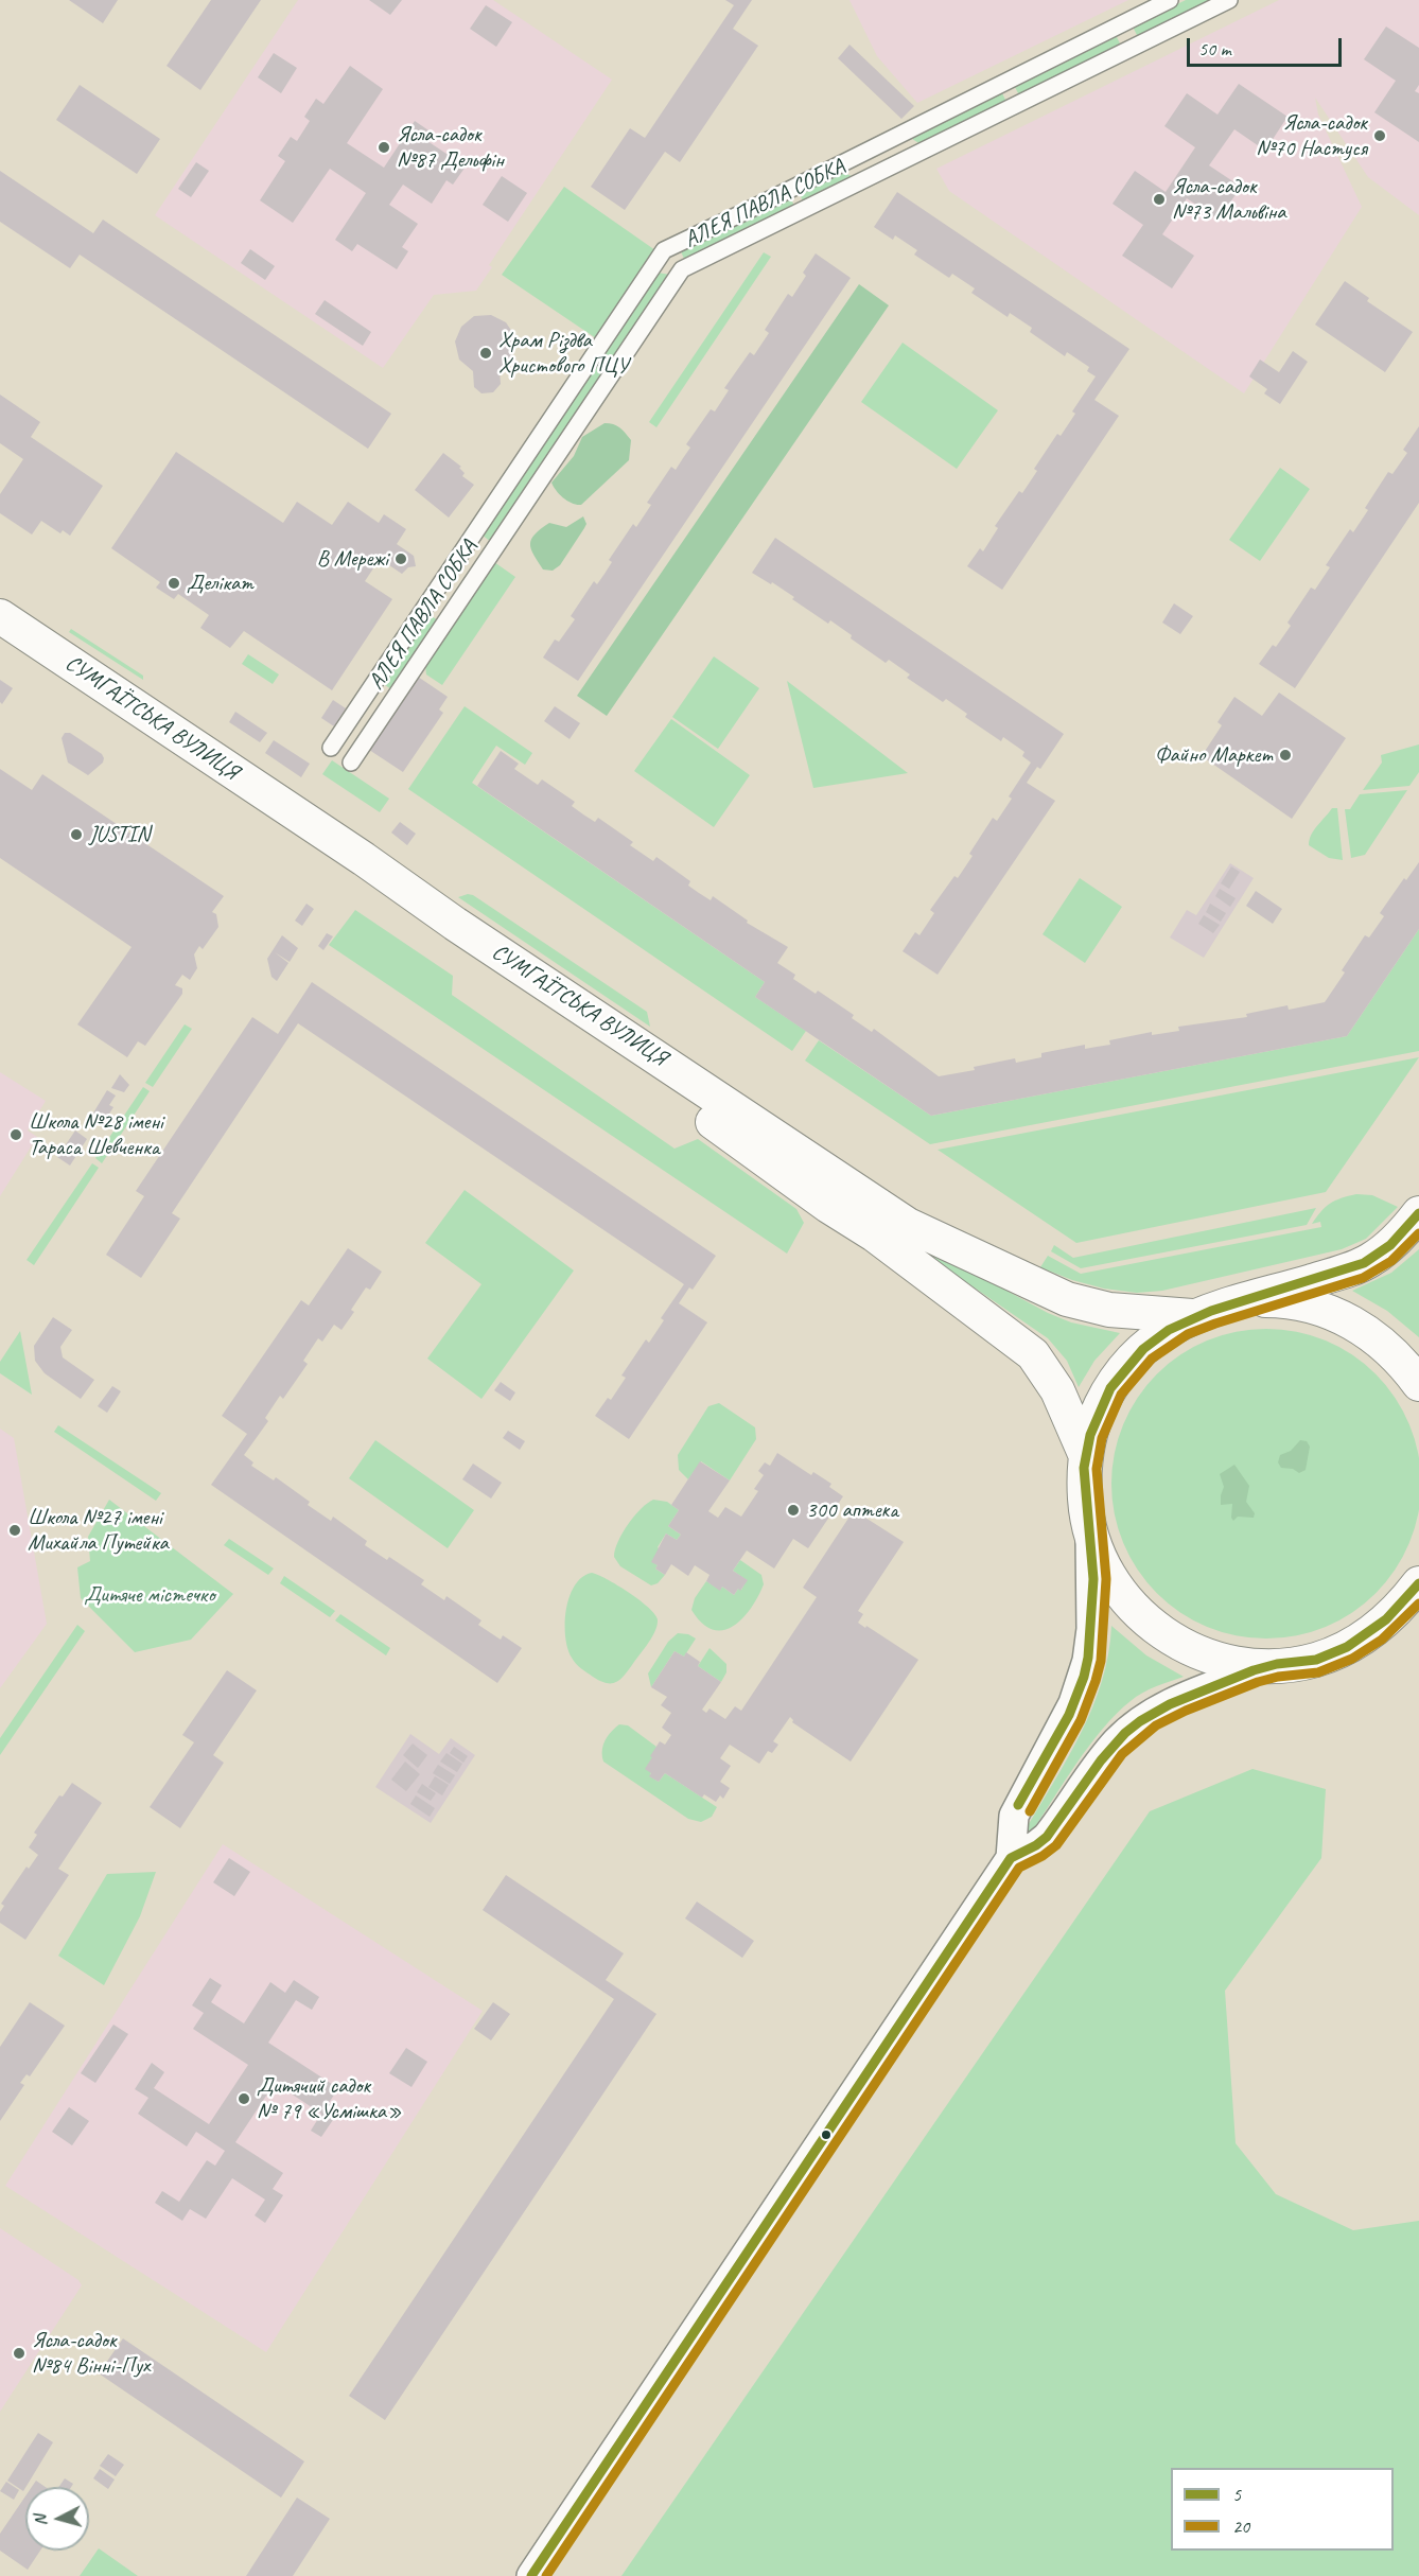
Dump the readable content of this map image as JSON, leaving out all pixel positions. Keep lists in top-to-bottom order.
{
  "streets": {
    "main road": ["СУМГАЇТСЬКА ВУЛИЦЯ"],
    "street": ["АЛЕЯ ПАВЛА СОБКА"]
  },
  "parks": ["Дитяче містечко"],
  "places": [
    "Ясла-садок №70 Настуся",
    "Ясла-садок №87 Дельфін",
    "Ясла-садок №73 Мальвіна",
    "Храм Різдва Христового ПЦУ",
    "В Мережі",
    "Делікат",
    "Файно Маркет",
    "JUSTIN",
    "Школа №28 імені Тараса Шевченка",
    "300 аптека",
    "Школа №27 імені Михайла Путейка",
    "Дитячий садок № 79 «Усмішка»",
    "Ясла-садок №84 Вінні-Пух"
  ],
  "lines": ["transit line 5", "transit line 20"],
  "legend": ["5", "20"],
  "scale_bar": "50 m",
  "north": "left"
}
